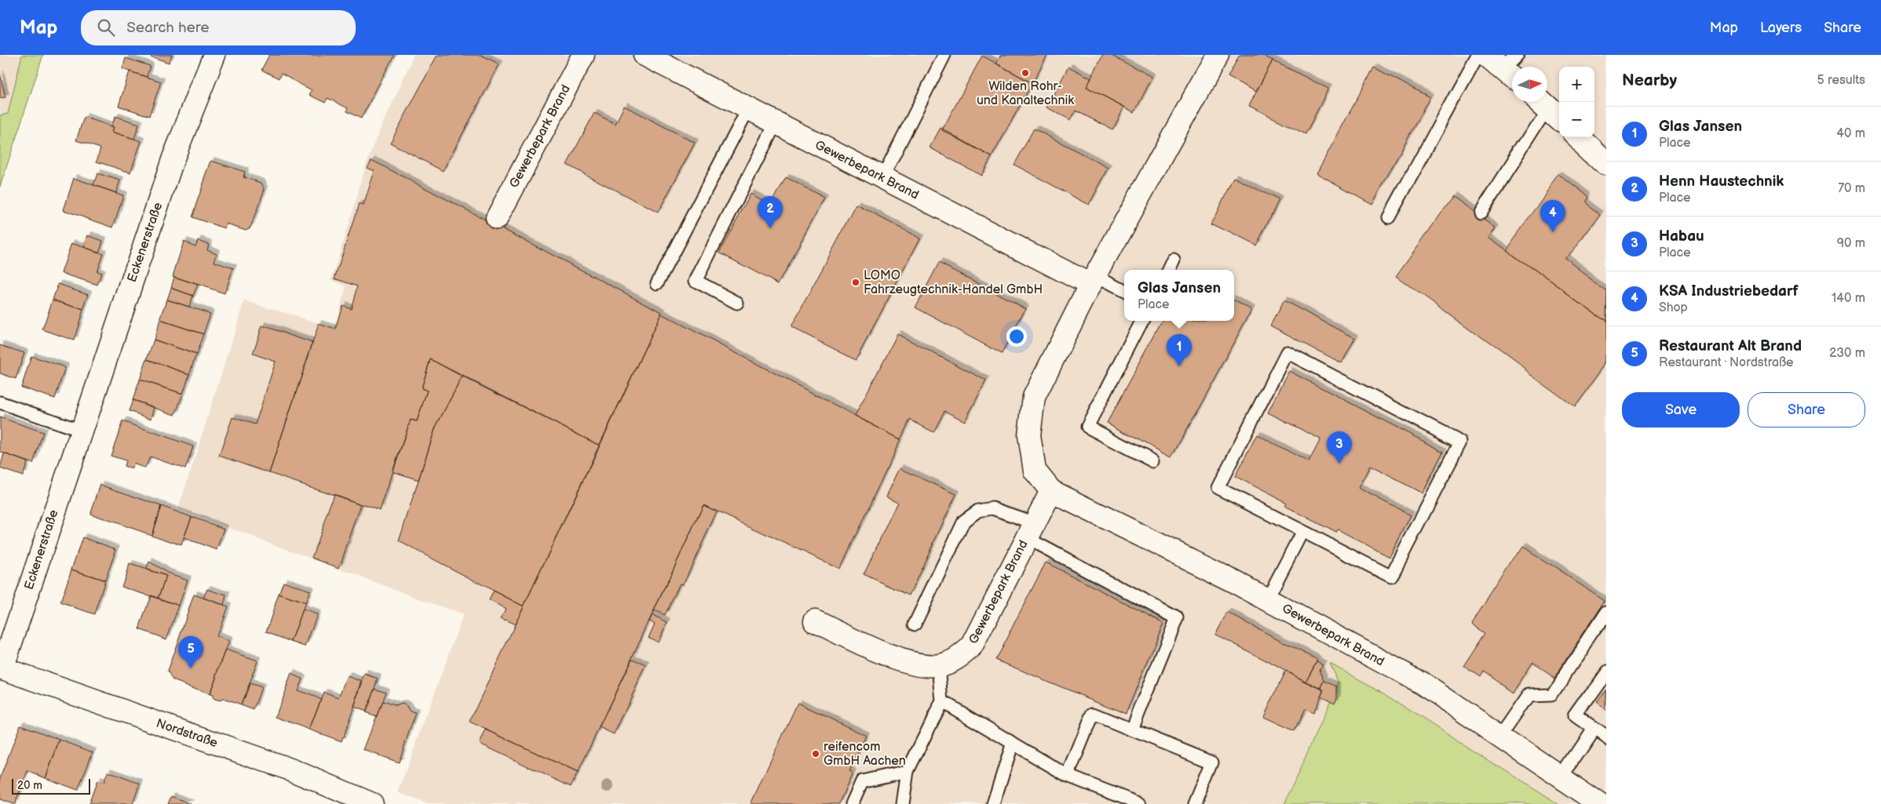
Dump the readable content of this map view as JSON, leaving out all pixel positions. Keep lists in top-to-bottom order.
{
  "streets": {
    "street": ["Gewerbepark Brand", "Eckenerstraße", "Nordstraße"]
  },
  "crossings": [
    ["Eckenerstraße", "Nordstraße"]
  ],
  "places": ["Wilden Rohr- und Kanaltechnik", "LOMO Fahrzeugtechnik-Handel GmbH", "reifencom GmbH Aachen"],
  "scale_bar": "20 m",
  "north": "right",
  "page": {
    "header": "Map",
    "search": "Search here",
    "nav": ["Map", "Layers", "Share"],
    "heading": ["Nearby", "5 results"],
    "map_buttons": ["+", "−"],
    "list": [
      {
        "mark": "1",
        "name": "Glas Jansen",
        "note": "Place",
        "value": "40 m"
      },
      {
        "mark": "2",
        "name": "Henn Haustechnik",
        "note": "Place",
        "value": "70 m"
      },
      {
        "mark": "3",
        "name": "Habau",
        "note": "Place",
        "value": "90 m"
      },
      {
        "mark": "4",
        "name": "KSA Industriebedarf",
        "note": "Shop",
        "value": "140 m"
      },
      {
        "mark": "5",
        "name": "Restaurant Alt Brand",
        "note": "Restaurant · Nordstraße",
        "value": "230 m"
      }
    ],
    "pins": [
      "2",
      "4",
      "1",
      "3",
      "5"
    ],
    "popup": ["Glas Jansen", "Place"],
    "buttons": ["Save", "Share"],
    "scale": "20 m"
  }
}
